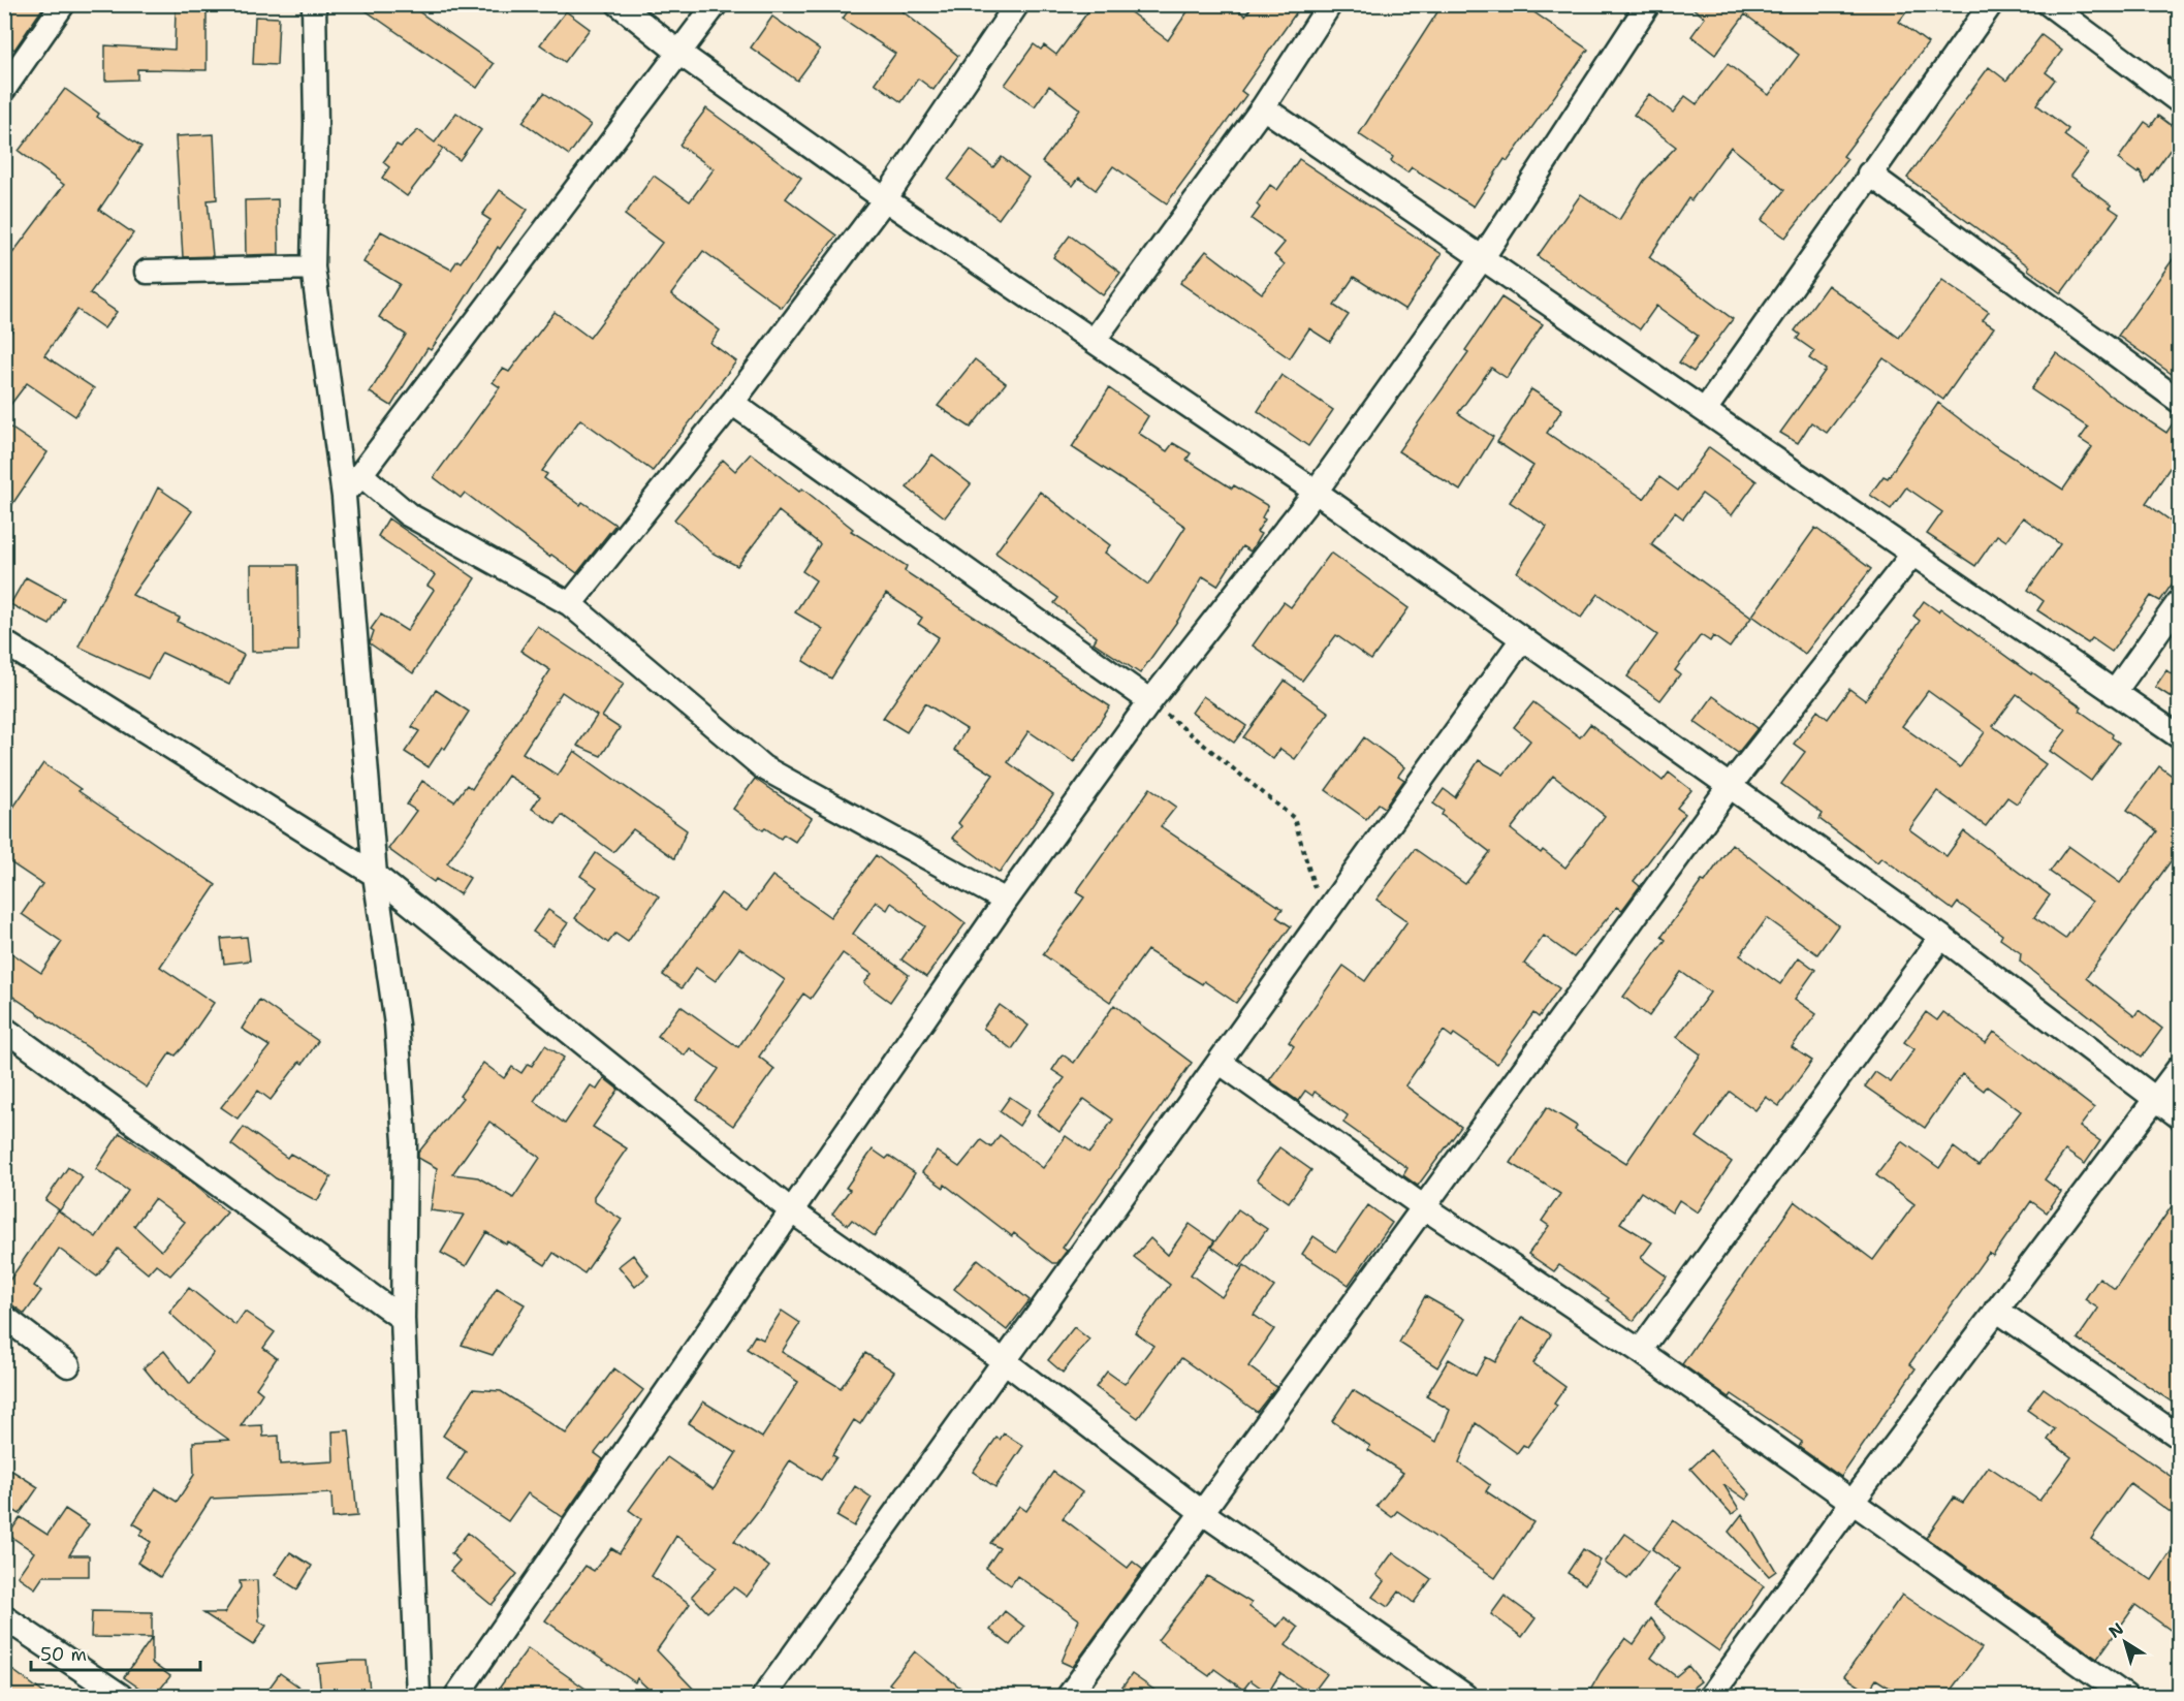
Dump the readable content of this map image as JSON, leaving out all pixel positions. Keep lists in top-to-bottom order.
{
  "scale_bar": "50 m",
  "north": "top left"
}
